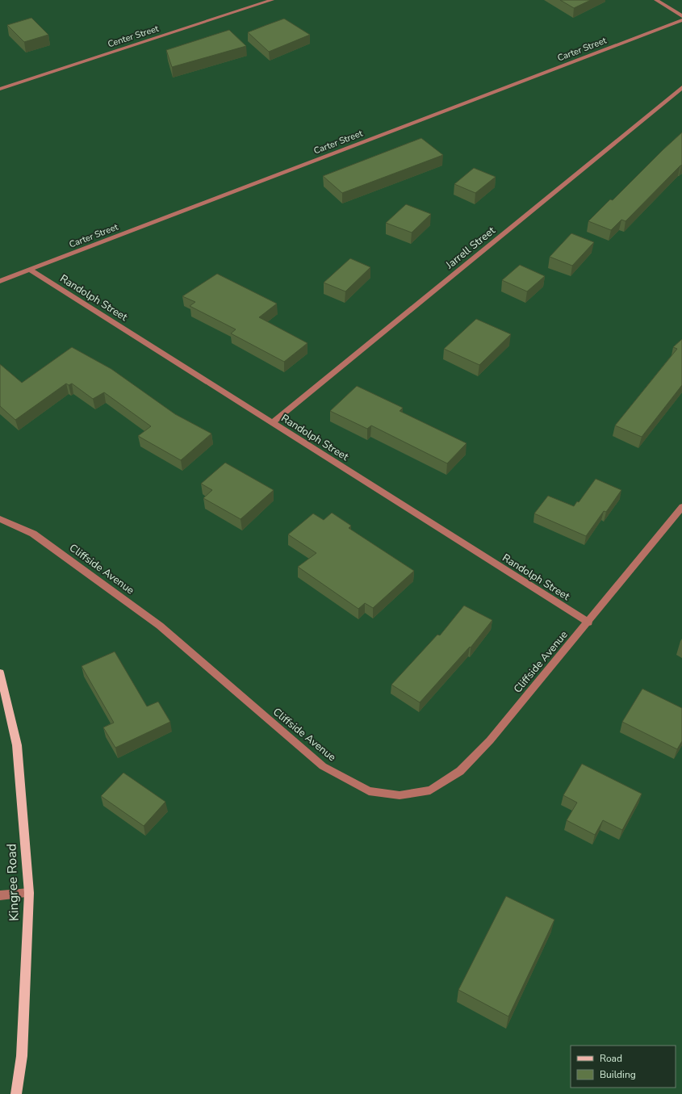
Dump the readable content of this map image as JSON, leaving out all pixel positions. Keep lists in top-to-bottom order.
{
  "streets": {
    "main road": ["Kingree Road"],
    "street": [
      "Center Street",
      "Carter Street",
      "Jarrell Street",
      "Randolph Street",
      "Cliffside Avenue"
    ]
  },
  "crossings": [
    ["Carter Street", "Randolph Street"],
    ["Jarrell Street", "Randolph Street"],
    ["Randolph Street", "Cliffside Avenue"]
  ],
  "legend": ["Road", "Building"]
}
